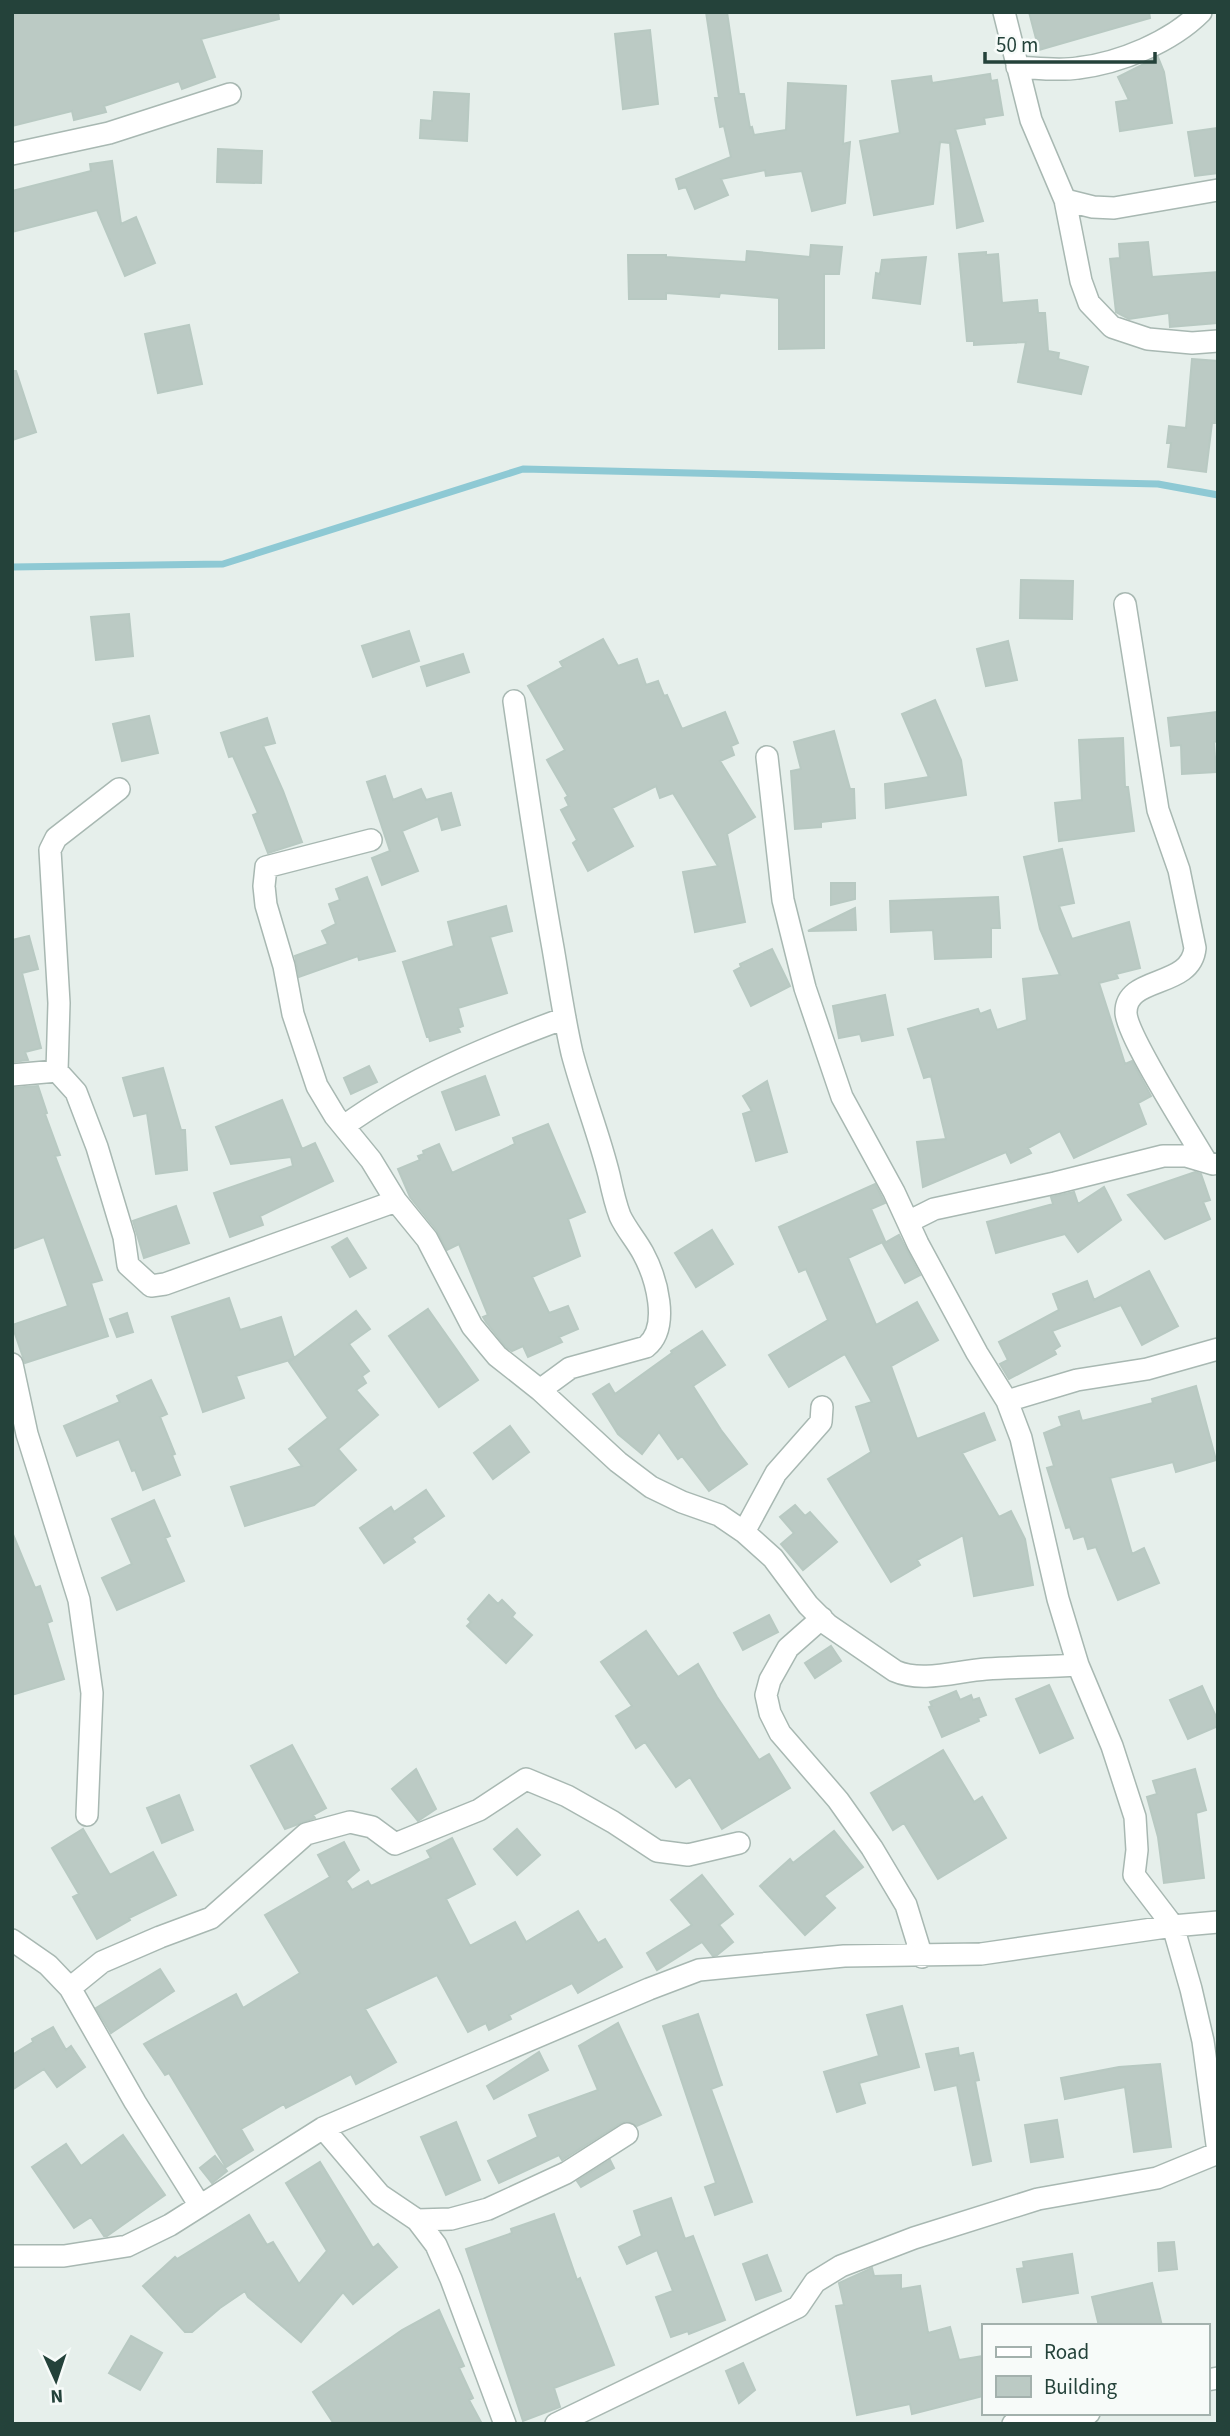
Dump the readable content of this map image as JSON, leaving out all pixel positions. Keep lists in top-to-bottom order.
{
  "legend": ["Road", "Building"],
  "scale_bar": "50 m",
  "north": "bottom"
}
